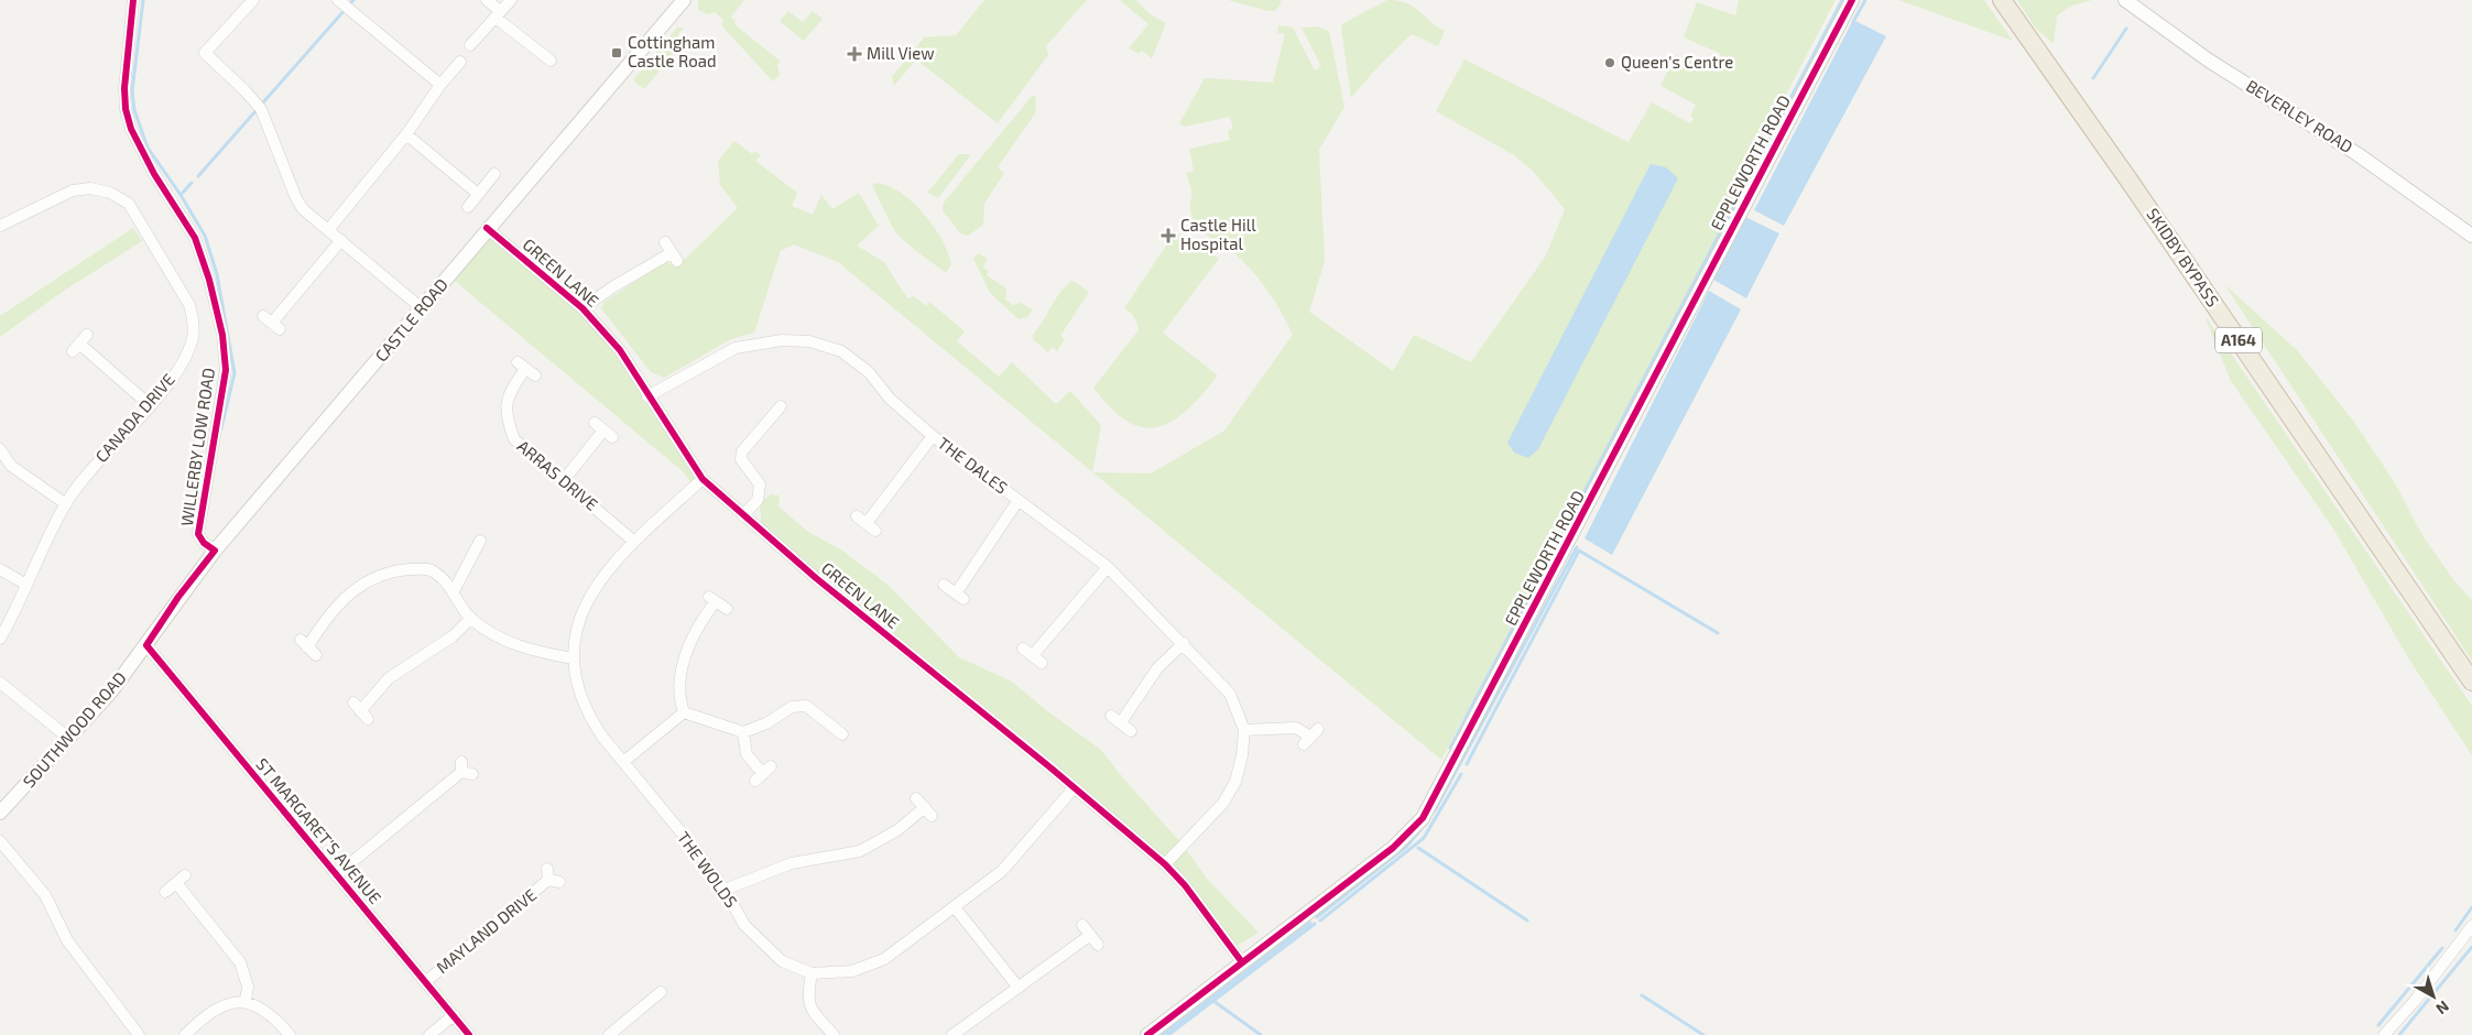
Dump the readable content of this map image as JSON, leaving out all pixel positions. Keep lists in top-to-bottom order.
{
  "streets": {
    "highway": ["SKIDBY BYPASS", "A164"],
    "street": [
      "BEVERLEY ROAD",
      "EPPLEWORTH ROAD",
      "GREEN LANE",
      "CASTLE ROAD",
      "CANADA DRIVE",
      "WILLERBY LOW ROAD",
      "THE DALES",
      "ARRAS DRIVE",
      "SOUTHWOOD ROAD",
      "ST MARGARET'S AVENUE",
      "THE WOLDS",
      "MAYLAND DRIVE"
    ]
  },
  "crossings": [
    ["EPPLEWORTH ROAD", "GREEN LANE"],
    ["GREEN LANE", "CASTLE ROAD"],
    ["GREEN LANE", "THE DALES"],
    ["GREEN LANE", "THE WOLDS"],
    ["CASTLE ROAD", "WILLERBY LOW ROAD"],
    ["CASTLE ROAD", "SOUTHWOOD ROAD"],
    ["CASTLE ROAD", "ST MARGARET'S AVENUE"],
    ["ARRAS DRIVE", "THE WOLDS"],
    ["SOUTHWOOD ROAD", "ST MARGARET'S AVENUE"],
    ["ST MARGARET'S AVENUE", "MAYLAND DRIVE"]
  ],
  "places": {
    "transit": ["Cottingham Castle Road"],
    "health": ["Mill View", "Castle Hill Hospital"],
    "other": ["Queen's Centre"]
  },
  "north": "bottom right"
}
